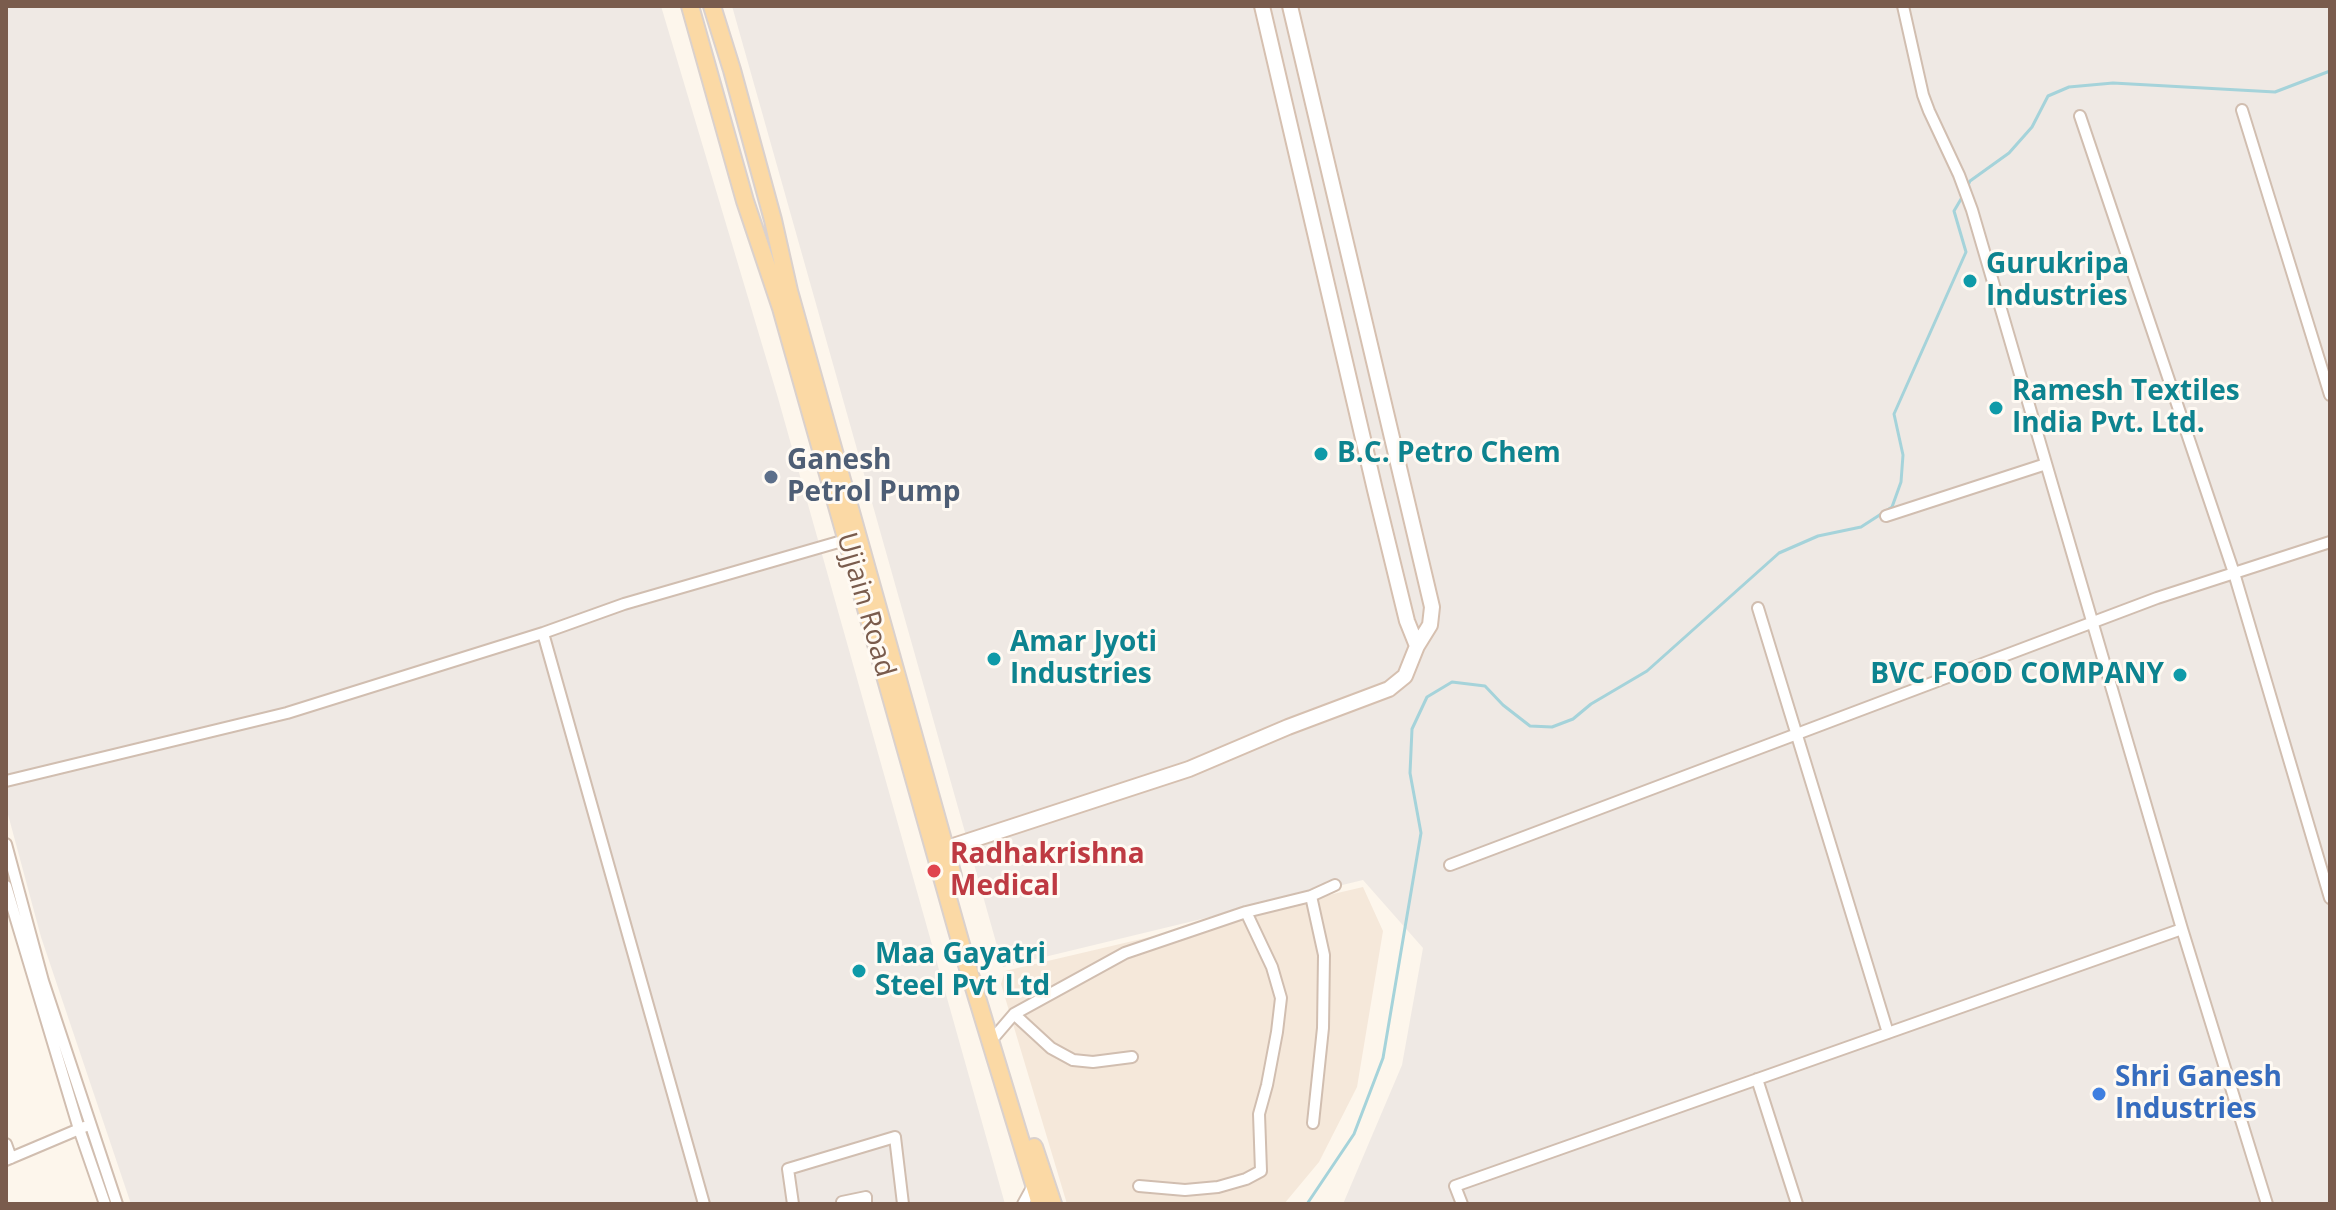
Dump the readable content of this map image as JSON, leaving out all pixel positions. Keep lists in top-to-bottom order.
{
  "streets": {
    "main road": ["Ujjain Road"]
  },
  "places": [
    "Gurukripa Industries",
    "Ramesh Textiles India Pvt. Ltd.",
    "B.C. Petro Chem",
    "Ganesh Petrol Pump",
    "Amar Jyoti Industries",
    "BVC FOOD COMPANY",
    "Radhakrishna Medical",
    "Maa Gayatri Steel Pvt Ltd",
    "Shri Ganesh Industries"
  ]
}
